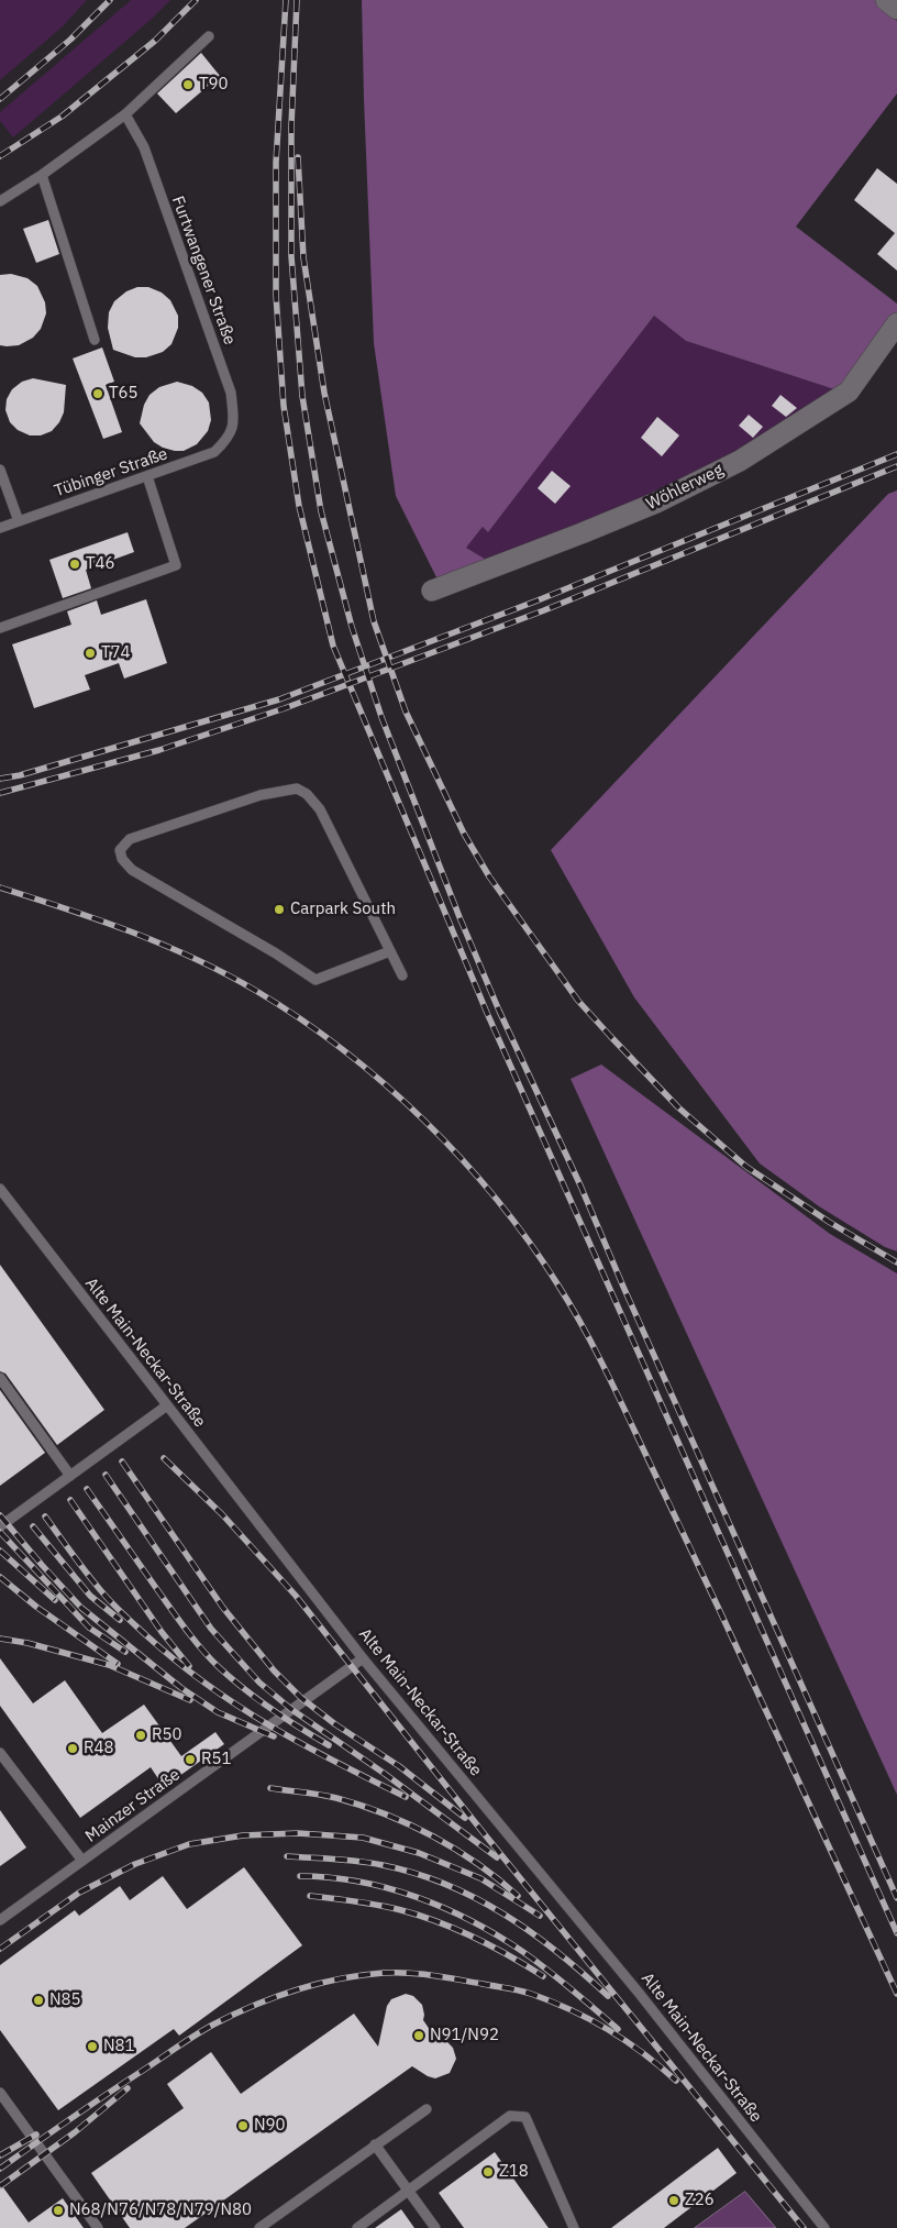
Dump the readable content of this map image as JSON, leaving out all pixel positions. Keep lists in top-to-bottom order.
{
  "streets": {
    "street": ["Wöhlerweg"],
    "lane": [
      "Furtwangener Straße",
      "Tübinger Straße",
      "Alte Main-Neckar-Straße",
      "Mainzer Straße"
    ]
  },
  "crossings": [
    ["Furtwangener Straße", "Tübinger Straße"],
    ["Alte Main-Neckar-Straße", "Mainzer Straße"]
  ],
  "places": [
    "T90",
    "T65",
    "T46",
    "T74",
    "Carpark South",
    "R50",
    "R48",
    "R51",
    "N85",
    "N91/N92",
    "N81",
    "N90",
    "Z18",
    "Z26",
    "N68/N76/N78/N79/N80"
  ]
}
